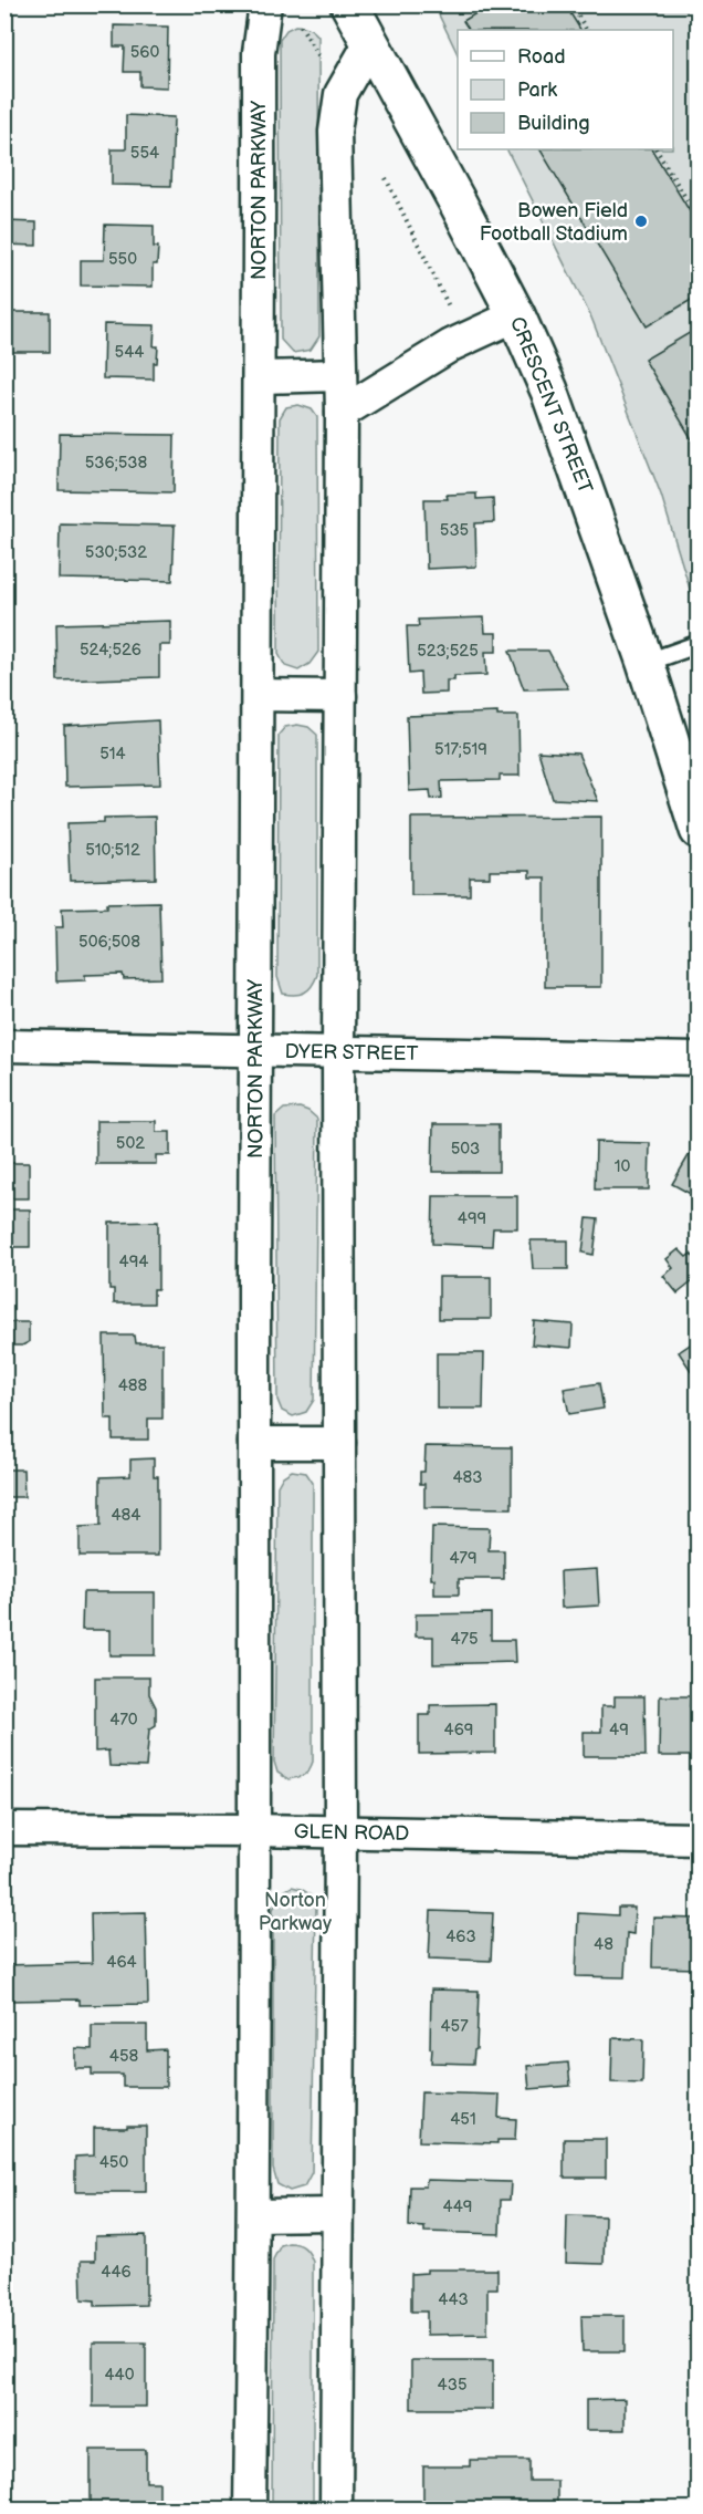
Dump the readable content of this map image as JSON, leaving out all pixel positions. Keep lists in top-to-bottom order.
{
  "streets": {
    "street": [
      "NORTON PARKWAY",
      "CRESCENT STREET",
      "DYER STREET",
      "GLEN ROAD"
    ]
  },
  "crossings": [
    ["NORTON PARKWAY", "DYER STREET"],
    ["NORTON PARKWAY", "GLEN ROAD"]
  ],
  "parks": ["Norton Parkway"],
  "places": ["Bowen Field Football Stadium"],
  "house_numbers": [
    "560",
    "554",
    "550",
    "544",
    "536;538",
    "535",
    "530;532",
    "524;526",
    "523;525",
    "517;519",
    "514",
    "510;512",
    "506;508",
    "502",
    "503",
    "10",
    "499",
    "494",
    "488",
    "483",
    "484",
    "479",
    "475",
    "470",
    "469",
    "49",
    "463",
    "48",
    "464",
    "457",
    "458",
    "451",
    "450",
    "449",
    "446",
    "443",
    "440",
    "435"
  ],
  "legend": ["Road", "Park", "Building"]
}
